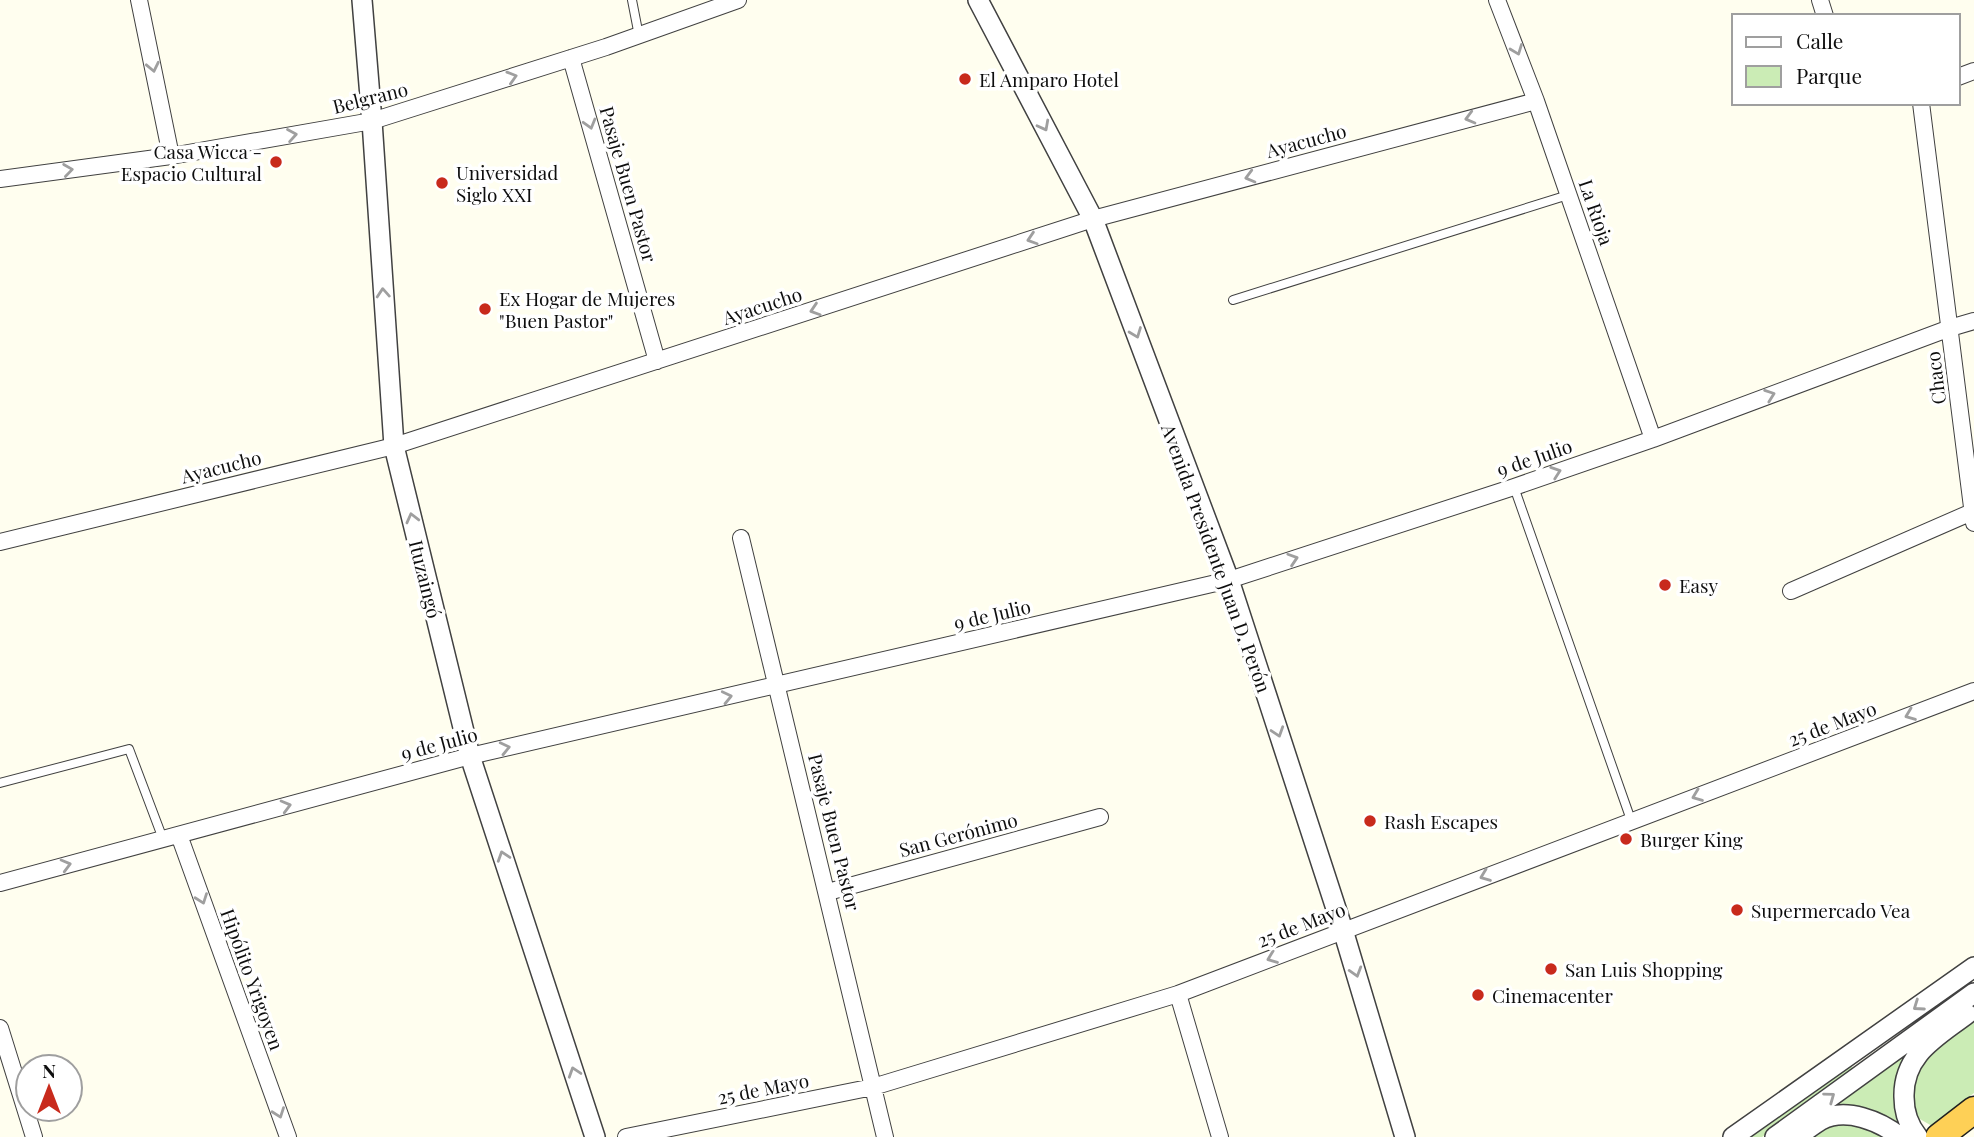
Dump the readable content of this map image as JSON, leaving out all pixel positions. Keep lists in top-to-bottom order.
{
  "streets": {
    "street": [
      "Belgrano",
      "Ayacucho",
      "Pasaje Buen Pastor",
      "La Rioja",
      "Chaco",
      "9 de Julio",
      "Avenida Presidente Juan D. Perón",
      "Ituzaingó",
      "25 de Mayo",
      "San Gerónimo",
      "Hipólito Yrigoyen"
    ]
  },
  "crossings": [
    ["Belgrano", "Pasaje Buen Pastor"],
    ["Belgrano", "Ituzaingó"],
    ["Ayacucho", "Pasaje Buen Pastor"],
    ["Ayacucho", "La Rioja"],
    ["Ayacucho", "Avenida Presidente Juan D. Perón"],
    ["Ayacucho", "Ituzaingó"],
    ["Pasaje Buen Pastor", "9 de Julio"],
    ["Pasaje Buen Pastor", "25 de Mayo"],
    ["Pasaje Buen Pastor", "San Gerónimo"],
    ["La Rioja", "9 de Julio"],
    ["Chaco", "9 de Julio"],
    ["9 de Julio", "Avenida Presidente Juan D. Perón"],
    ["9 de Julio", "Ituzaingó"],
    ["9 de Julio", "Hipólito Yrigoyen"],
    ["Avenida Presidente Juan D. Perón", "25 de Mayo"]
  ],
  "one_way": [
    "Belgrano",
    "Ayacucho",
    "9 de Julio",
    "Avenida Presidente Juan D. Perón",
    "Ituzaingó",
    "25 de Mayo",
    "Hipólito Yrigoyen"
  ],
  "places": [
    "El Amparo Hotel",
    "Casa Wicca - Espacio Cultural",
    "Universidad Siglo XXI",
    "Ex Hogar de Mujeres \"Buen Pastor\"",
    "Easy",
    "Rash Escapes",
    "Burger King",
    "Supermercado Vea",
    "San Luis Shopping",
    "Cinemacenter"
  ],
  "legend": ["Calle", "Parque"],
  "north": "top"
}
